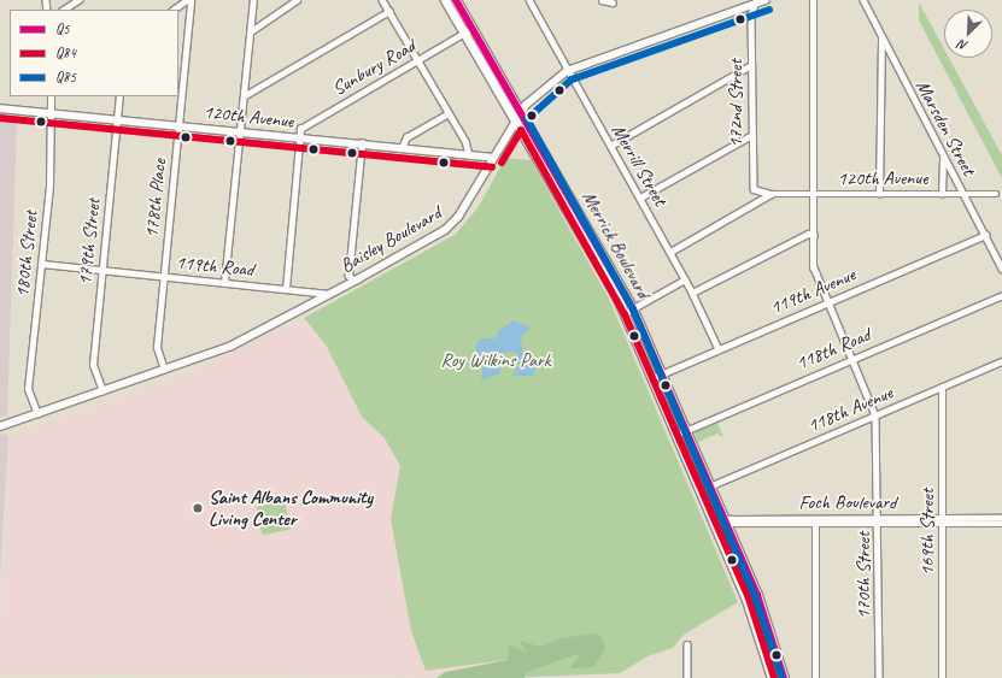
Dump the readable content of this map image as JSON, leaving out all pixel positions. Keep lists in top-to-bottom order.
{
  "streets": {
    "main road": ["Merrick Boulevard"],
    "street": [
      "Sunbury Road",
      "172nd Street",
      "120th Avenue",
      "Marsden Street",
      "Merrill Street",
      "178th Place",
      "Baisley Boulevard",
      "179th Street",
      "180th Street",
      "119th Road",
      "119th Avenue",
      "118th Road",
      "118th Avenue",
      "Foch Boulevard",
      "169th Street",
      "170th Street"
    ]
  },
  "crossings": [
    ["Sunbury Road", "120th Avenue"],
    ["Sunbury Road", "Merrick Boulevard"],
    ["172nd Street", "120th Avenue"],
    ["172nd Street", "Baisley Boulevard"],
    ["120th Avenue", "Marsden Street"],
    ["120th Avenue", "178th Place"],
    ["120th Avenue", "Baisley Boulevard"],
    ["120th Avenue", "179th Street"],
    ["120th Avenue", "180th Street"],
    ["120th Avenue", "170th Street"],
    ["Marsden Street", "119th Avenue"],
    ["Merrill Street", "Baisley Boulevard"],
    ["Merrill Street", "119th Avenue"],
    ["178th Place", "Baisley Boulevard"],
    ["178th Place", "119th Road"],
    ["Baisley Boulevard", "179th Street"],
    ["Baisley Boulevard", "Merrick Boulevard"],
    ["Baisley Boulevard", "180th Street"],
    ["Baisley Boulevard", "119th Road"],
    ["179th Street", "119th Road"],
    ["Merrick Boulevard", "119th Avenue"],
    ["Merrick Boulevard", "118th Road"],
    ["Merrick Boulevard", "118th Avenue"],
    ["Merrick Boulevard", "Foch Boulevard"],
    ["180th Street", "119th Road"],
    ["119th Avenue", "170th Street"],
    ["118th Road", "170th Street"],
    ["118th Avenue", "169th Street"],
    ["118th Avenue", "170th Street"],
    ["Foch Boulevard", "169th Street"],
    ["Foch Boulevard", "170th Street"]
  ],
  "parks": ["Roy Wilkins Park"],
  "places": ["Saint Albans Community Living Center"],
  "lines": ["transit line Q5", "transit line Q85", "transit line Q84"],
  "legend": ["Q5", "Q84", "Q85"],
  "north": "bottom left"
}
